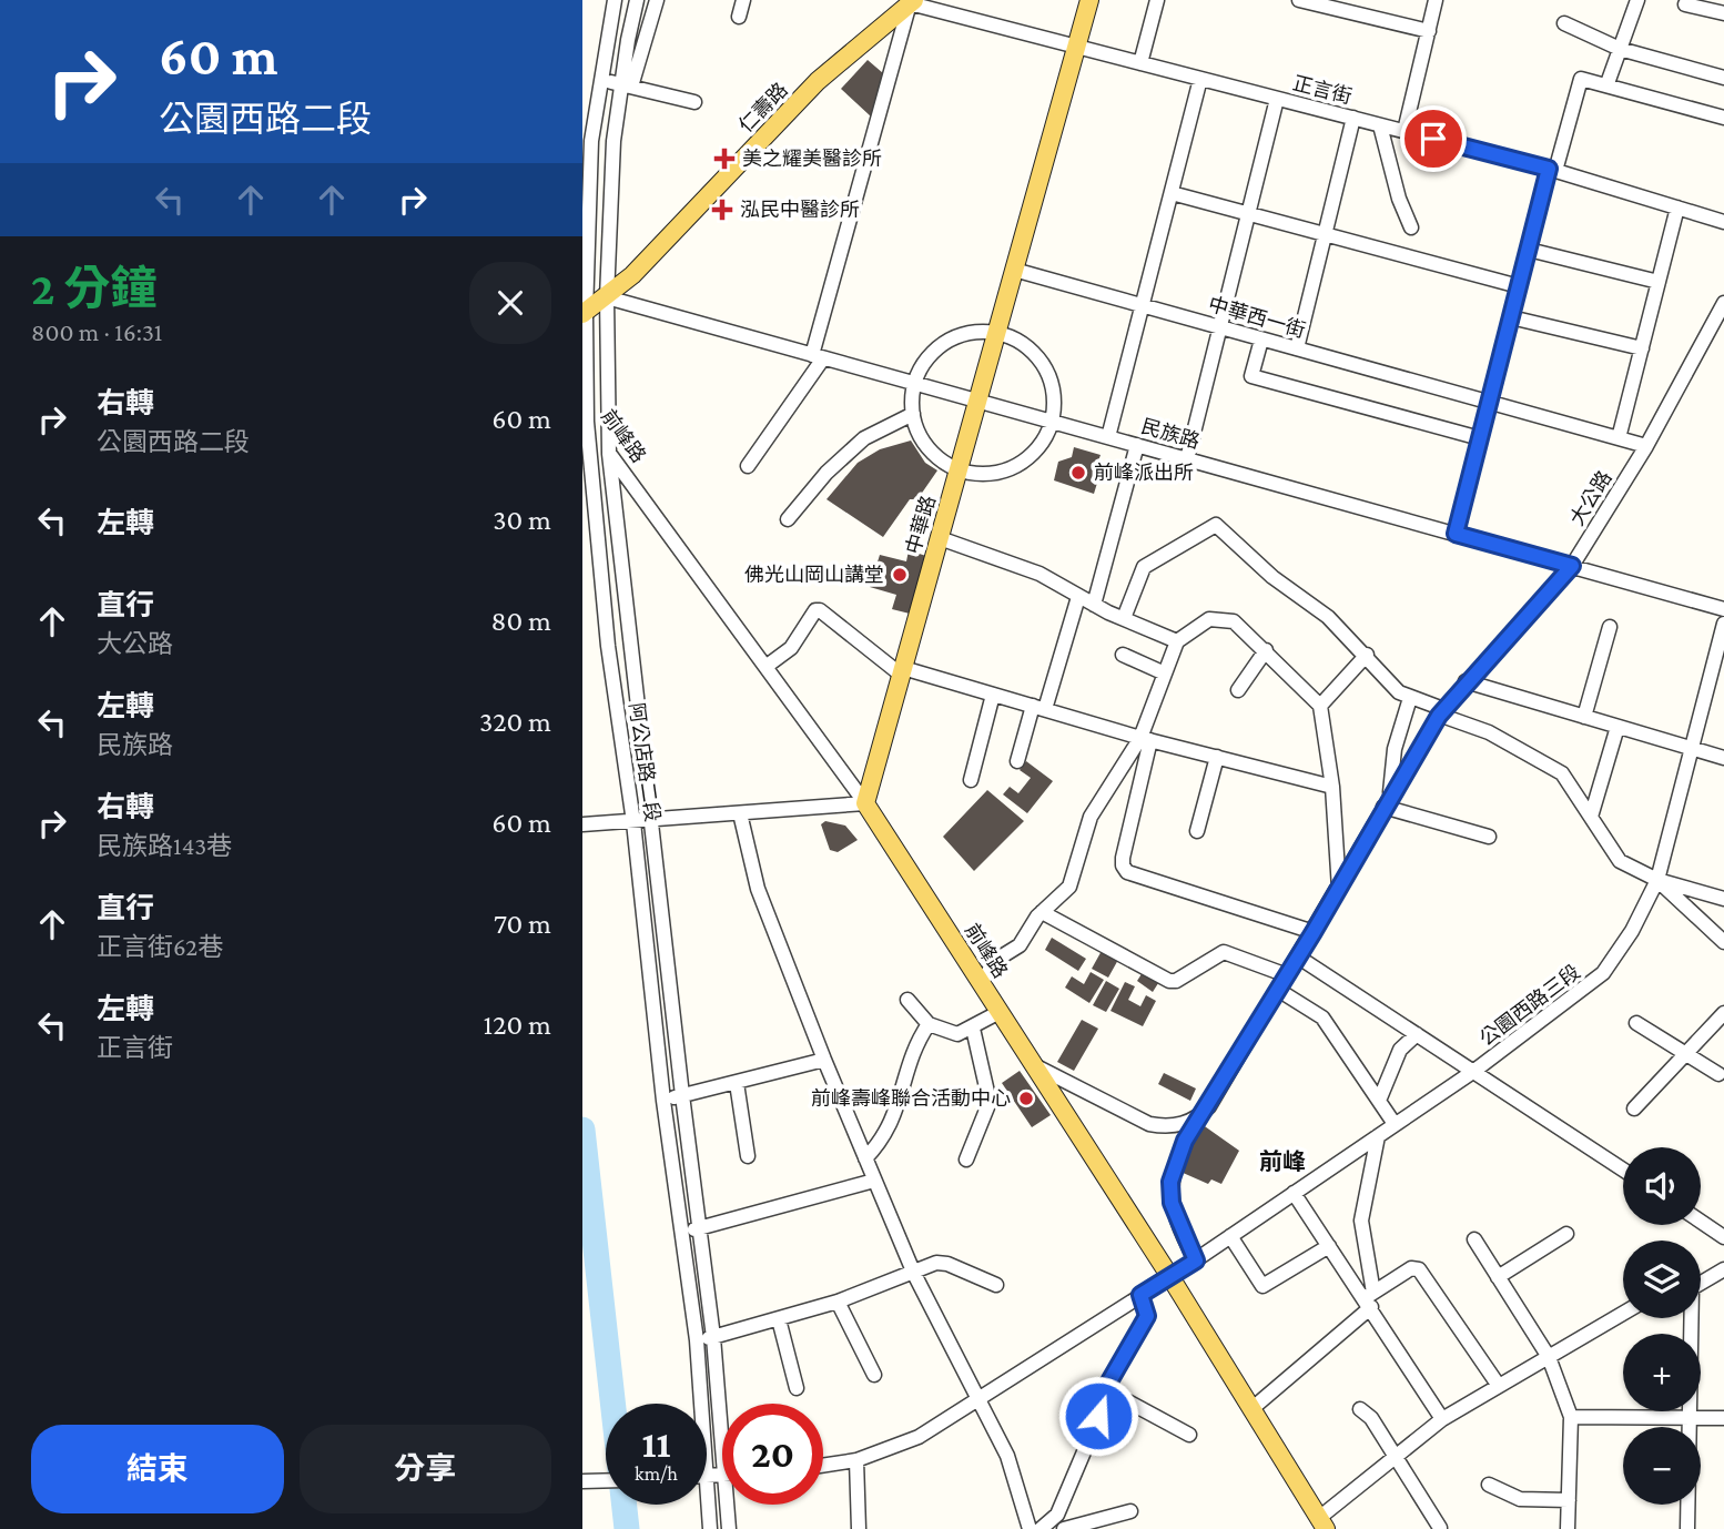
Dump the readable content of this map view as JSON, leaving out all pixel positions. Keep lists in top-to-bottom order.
{
  "streets": {
    "main road": ["仁壽路", "前峰路", "中華路"],
    "street": [
      "正言街",
      "中華西一街",
      "民族路",
      "大公路",
      "阿公店路二段",
      "公園西路三段"
    ]
  },
  "crossings": [
    ["正言街", "仁壽路"],
    ["正言街", "中華路"],
    ["仁壽路", "民族路"],
    ["仁壽路", "阿公店路二段"],
    ["中華西一街", "大公路"],
    ["中華西一街", "中華路"],
    ["民族路", "大公路"],
    ["民族路", "中華路"],
    ["民族路", "阿公店路二段"],
    ["前峰路", "中華路"],
    ["前峰路", "阿公店路二段"],
    ["前峰路", "公園西路三段"],
    ["大公路", "公園西路三段"]
  ],
  "districts": ["前峰"],
  "places": {
    "health": ["美之耀美醫診所", "泓民中醫診所"],
    "other": ["前峰派出所", "佛光山岡山講堂", "前峰壽峰聯合活動中心"]
  },
  "page": {
    "turn": ["60 m", "公園西路二段"],
    "heading": ["2 分鐘", "800 m · 16:31"],
    "list": [
      {
        "name": "右轉",
        "note": "公園西路二段",
        "value": "60 m"
      },
      {
        "name": "左轉",
        "value": "30 m"
      },
      {
        "name": "直行",
        "note": "大公路",
        "value": "80 m"
      },
      {
        "name": "左轉",
        "note": "民族路",
        "value": "320 m"
      },
      {
        "name": "右轉",
        "note": "民族路143巷",
        "value": "60 m"
      },
      {
        "name": "直行",
        "note": "正言街62巷",
        "value": "70 m"
      },
      {
        "name": "左轉",
        "note": "正言街",
        "value": "120 m"
      }
    ],
    "map_buttons": ["+", "−"],
    "speed": "11 km/h",
    "limit": "20",
    "buttons": ["結束", "分享"]
  }
}
